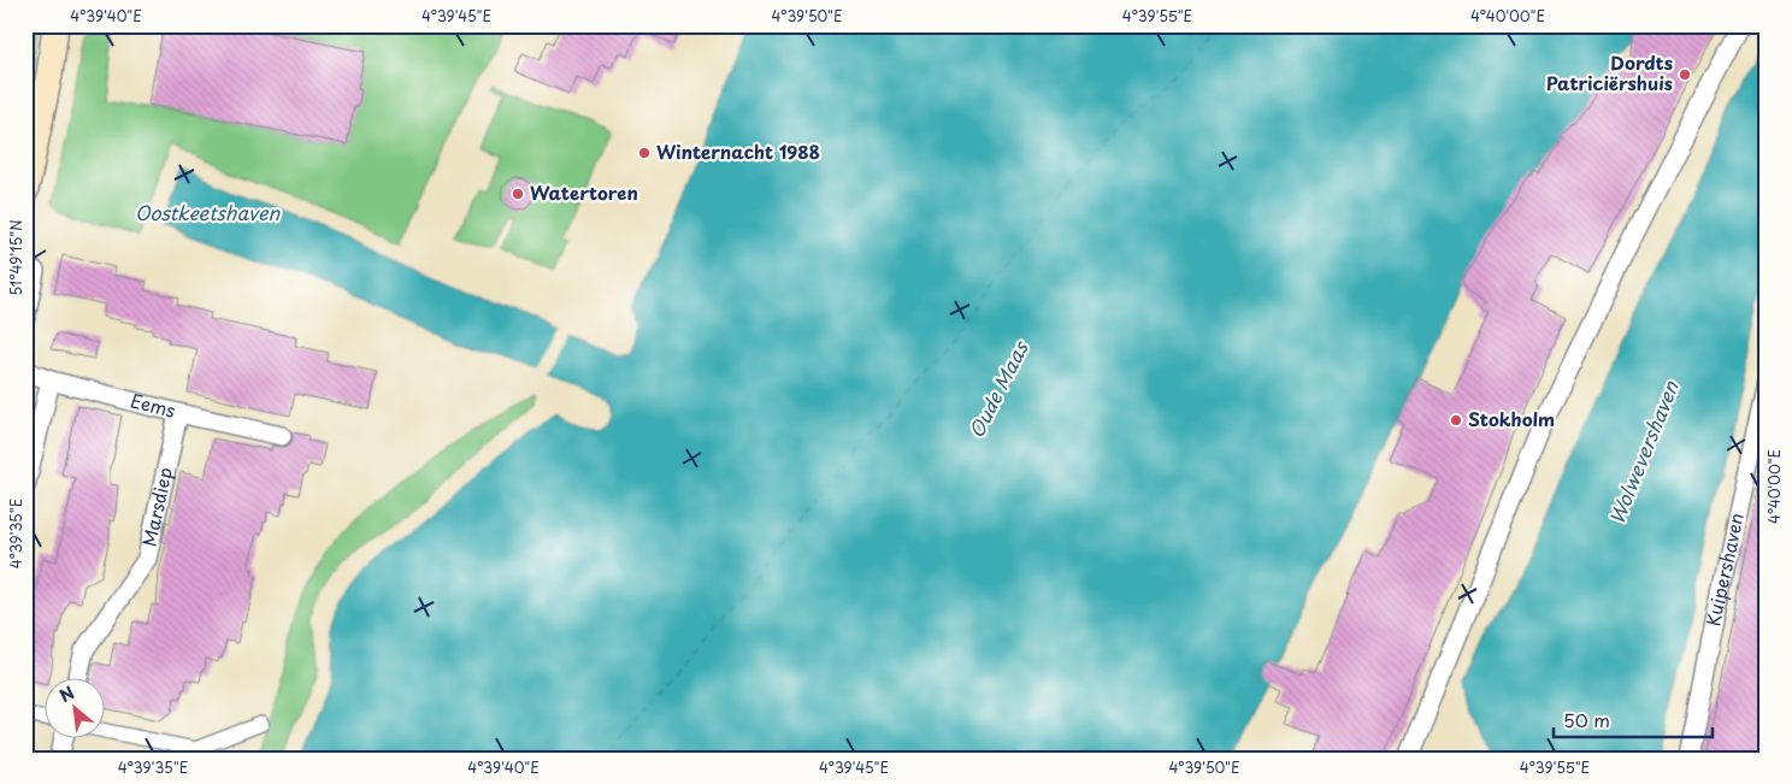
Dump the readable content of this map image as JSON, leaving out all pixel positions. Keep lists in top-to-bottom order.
{
  "streets": {
    "street": ["Eems", "Marsdiep", "Kuipershaven"]
  },
  "crossings": [
    ["Eems", "Marsdiep"]
  ],
  "water": ["Oostkeetshaven", "Oude Maas", "Wolwevershaven"],
  "places": [
    "Dordts Patriciërshuis",
    "Winternacht 1988",
    "Watertoren",
    "Stokholm"
  ],
  "scale_bar": "50 m",
  "north": "top left",
  "coordinates": [
    "4°39'40\"E",
    "4°39'45\"E",
    "4°39'50\"E",
    "4°39'55\"E",
    "4°40'00\"E",
    "51°49'15\"N",
    "4°39'35\"E"
  ]
}
